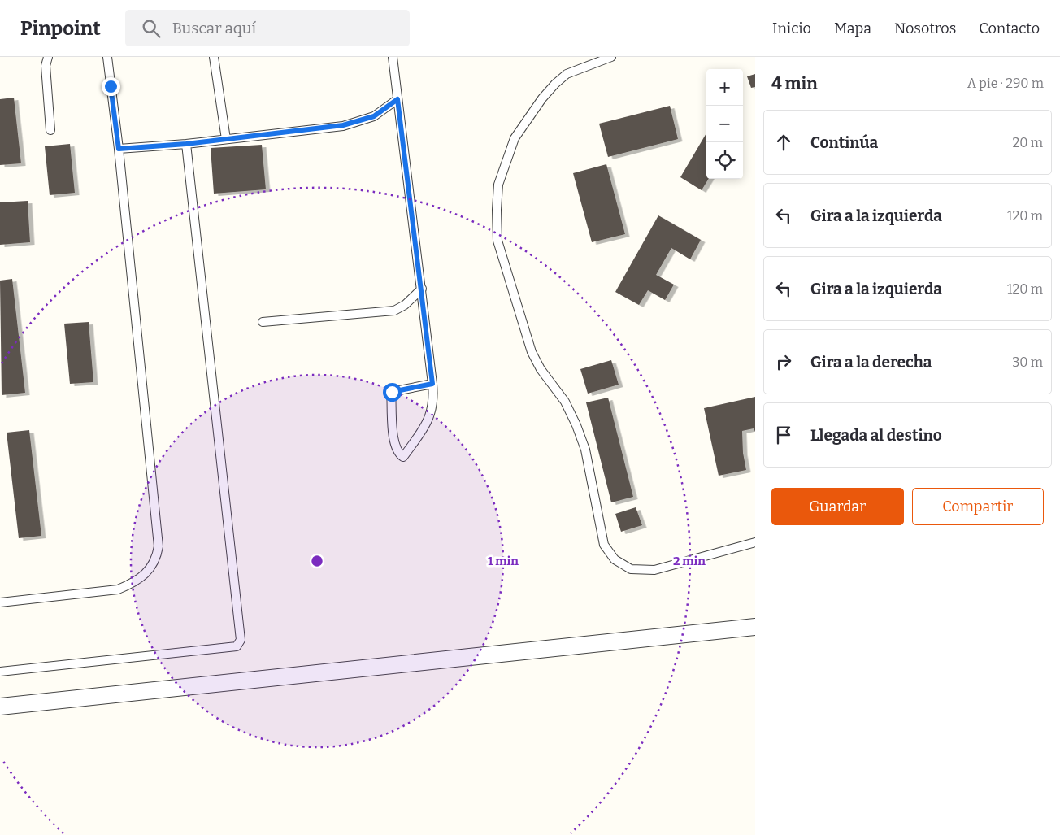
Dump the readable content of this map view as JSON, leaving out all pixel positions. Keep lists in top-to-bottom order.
{
  "page": {
    "header": "Pinpoint",
    "search": "Buscar aquí",
    "nav": [
      "Inicio",
      "Mapa",
      "Nosotros",
      "Contacto"
    ],
    "heading": ["4 min", "A pie · 290 m"],
    "map_buttons": ["+", "−"],
    "list": [
      ["Continúa", "20 m"],
      ["Gira a la izquierda", "120 m"],
      ["Gira a la izquierda", "120 m"],
      ["Gira a la derecha", "30 m"],
      "Llegada al destino"
    ],
    "buttons": ["Guardar", "Compartir"]
  },
  "rings": ["1 min", "2 min"]
}
